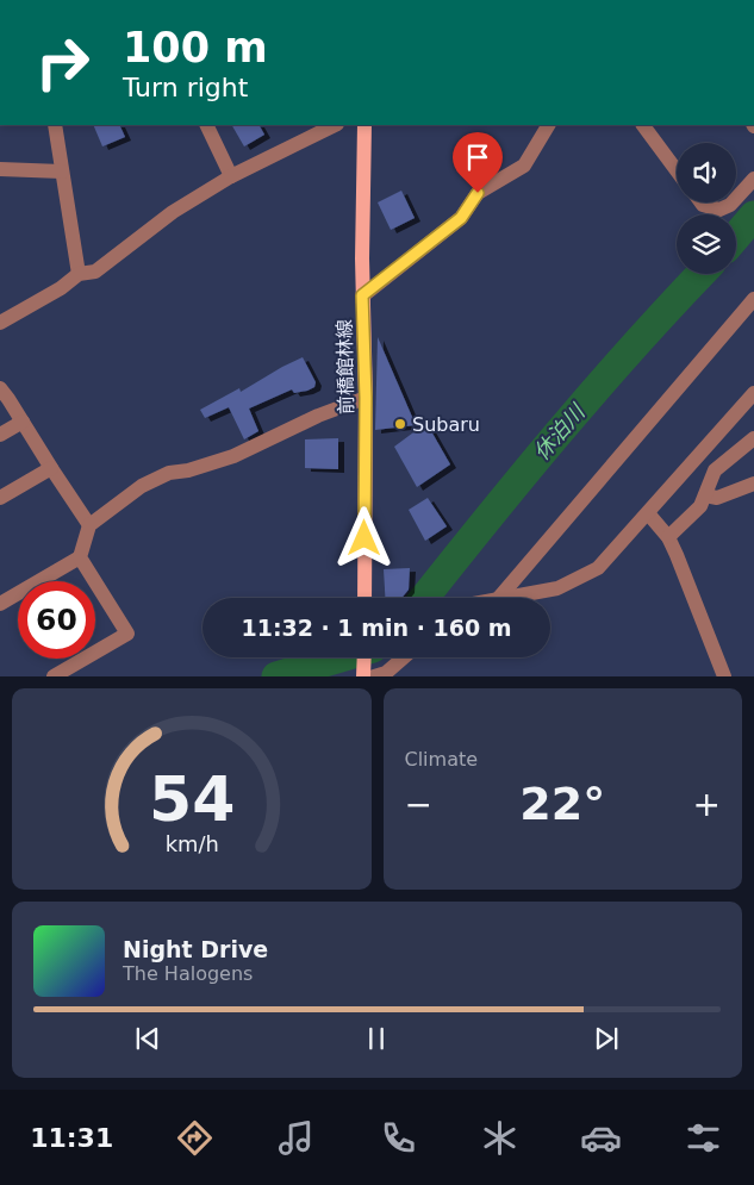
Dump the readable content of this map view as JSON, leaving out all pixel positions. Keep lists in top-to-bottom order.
{
  "streets": {
    "main road": ["前橋館林線"]
  },
  "water": ["休泊川"],
  "places": ["Subaru"],
  "page": {
    "turn": ["100 m", "Turn right"],
    "limit": "60",
    "trip": "11:32 · 1 min · 160 m",
    "tile": "Climate",
    "heat": ["−", "22°", "+"],
    "song": ["Night Drive", "The Halogens"],
    "tabs": "11:31",
    "gauge": ["54", "km/h"]
  }
}
